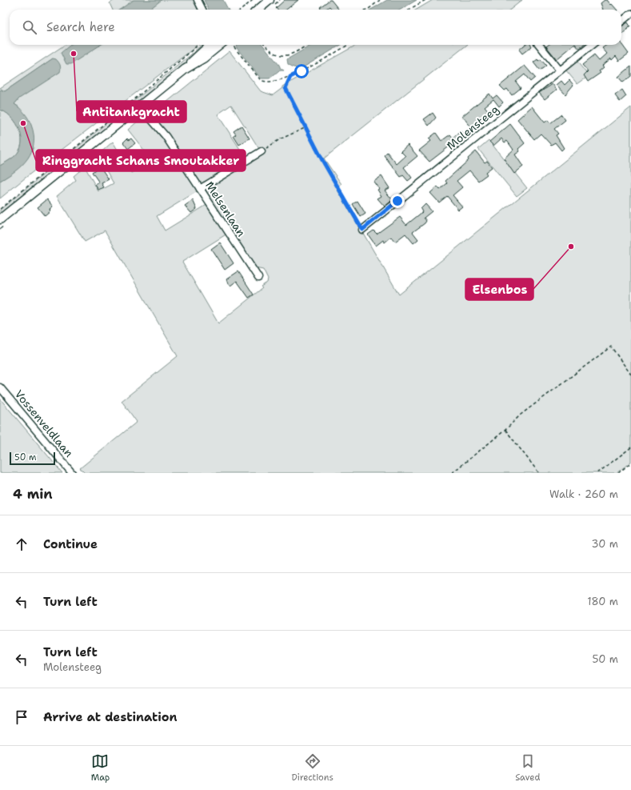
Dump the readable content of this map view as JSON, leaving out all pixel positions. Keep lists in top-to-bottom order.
{
  "streets": {
    "street": ["Molensteeg", "Melsenlaan", "Vossenveldlaan"]
  },
  "places": ["Antitankgracht", "Ringgracht Schans Smoutakker", "Elsenbos"],
  "scale_bar": "50 m",
  "page": {
    "search": "Search here",
    "scale": "50 m",
    "heading": ["4 min", "Walk · 260 m"],
    "list": [
      ["Continue", "30 m"],
      ["Turn left", "180 m"],
      ["Turn left", "Molensteeg", "50 m"],
      "Arrive at destination"
    ],
    "nav": ["Map", "Directions", "Saved"]
  }
}
